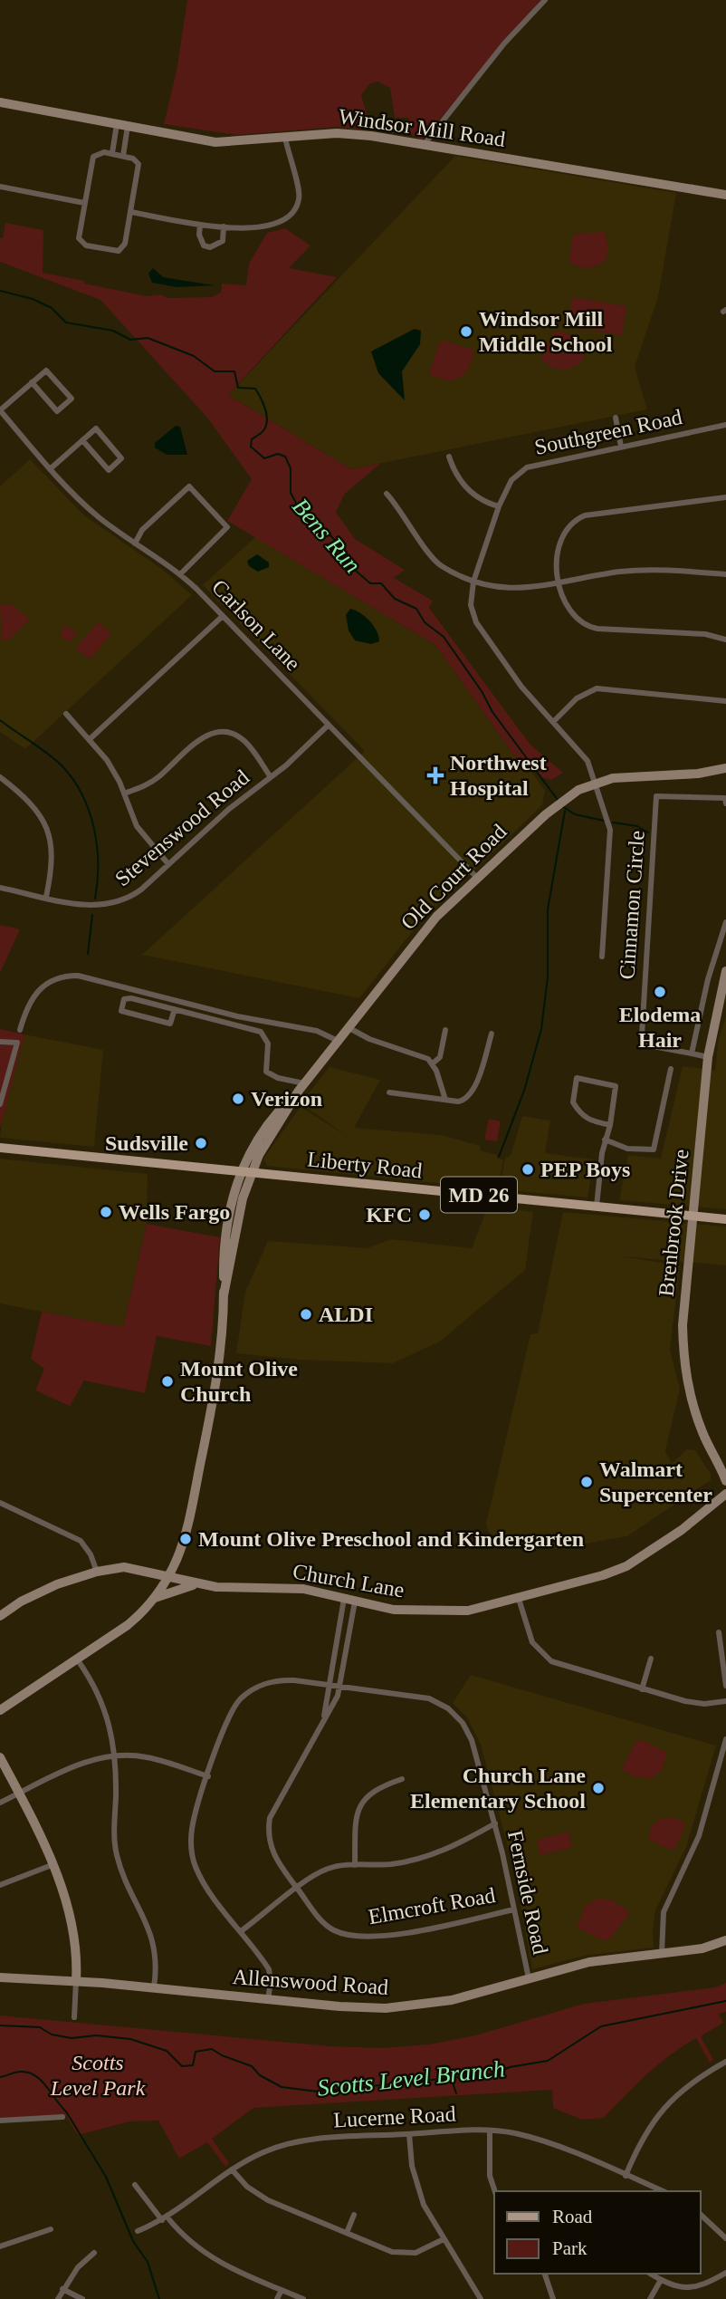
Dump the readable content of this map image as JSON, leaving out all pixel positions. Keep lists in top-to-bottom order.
{
  "streets": {
    "main road": [
      "Windsor Mill Road",
      "Old Court Road",
      "Liberty Road",
      "MD 26",
      "Brenbrook Drive",
      "Church Lane",
      "Allenswood Road"
    ],
    "street": [
      "Southgreen Road",
      "Carlson Lane",
      "Stevenswood Road",
      "Cinnamon Circle",
      "Fernside Road",
      "Elmcroft Road",
      "Lucerne Road"
    ]
  },
  "crossings": [
    ["Southgreen Road", "Old Court Road"],
    ["Carlson Lane", "Stevenswood Road"],
    ["Carlson Lane", "Old Court Road"],
    ["Old Court Road", "Liberty Road"],
    ["Old Court Road", "Church Lane"],
    ["Cinnamon Circle", "Brenbrook Drive"],
    ["Liberty Road", "Brenbrook Drive"],
    ["Church Lane", "Elmcroft Road"],
    ["Fernside Road", "Elmcroft Road"],
    ["Fernside Road", "Allenswood Road"]
  ],
  "water": ["Bens Run", "Scotts Level Branch"],
  "parks": ["Scotts Level Park"],
  "places": {
    "other": [
      "Windsor Mill Middle School",
      "Elodema Hair",
      "Verizon",
      "Sudsville",
      "PEP Boys",
      "Wells Fargo",
      "KFC",
      "ALDI",
      "Mount Olive Church",
      "Walmart Supercenter",
      "Mount Olive Preschool and Kindergarten",
      "Church Lane Elementary School"
    ],
    "health": ["Northwest Hospital"]
  },
  "legend": ["Road", "Park"]
}
